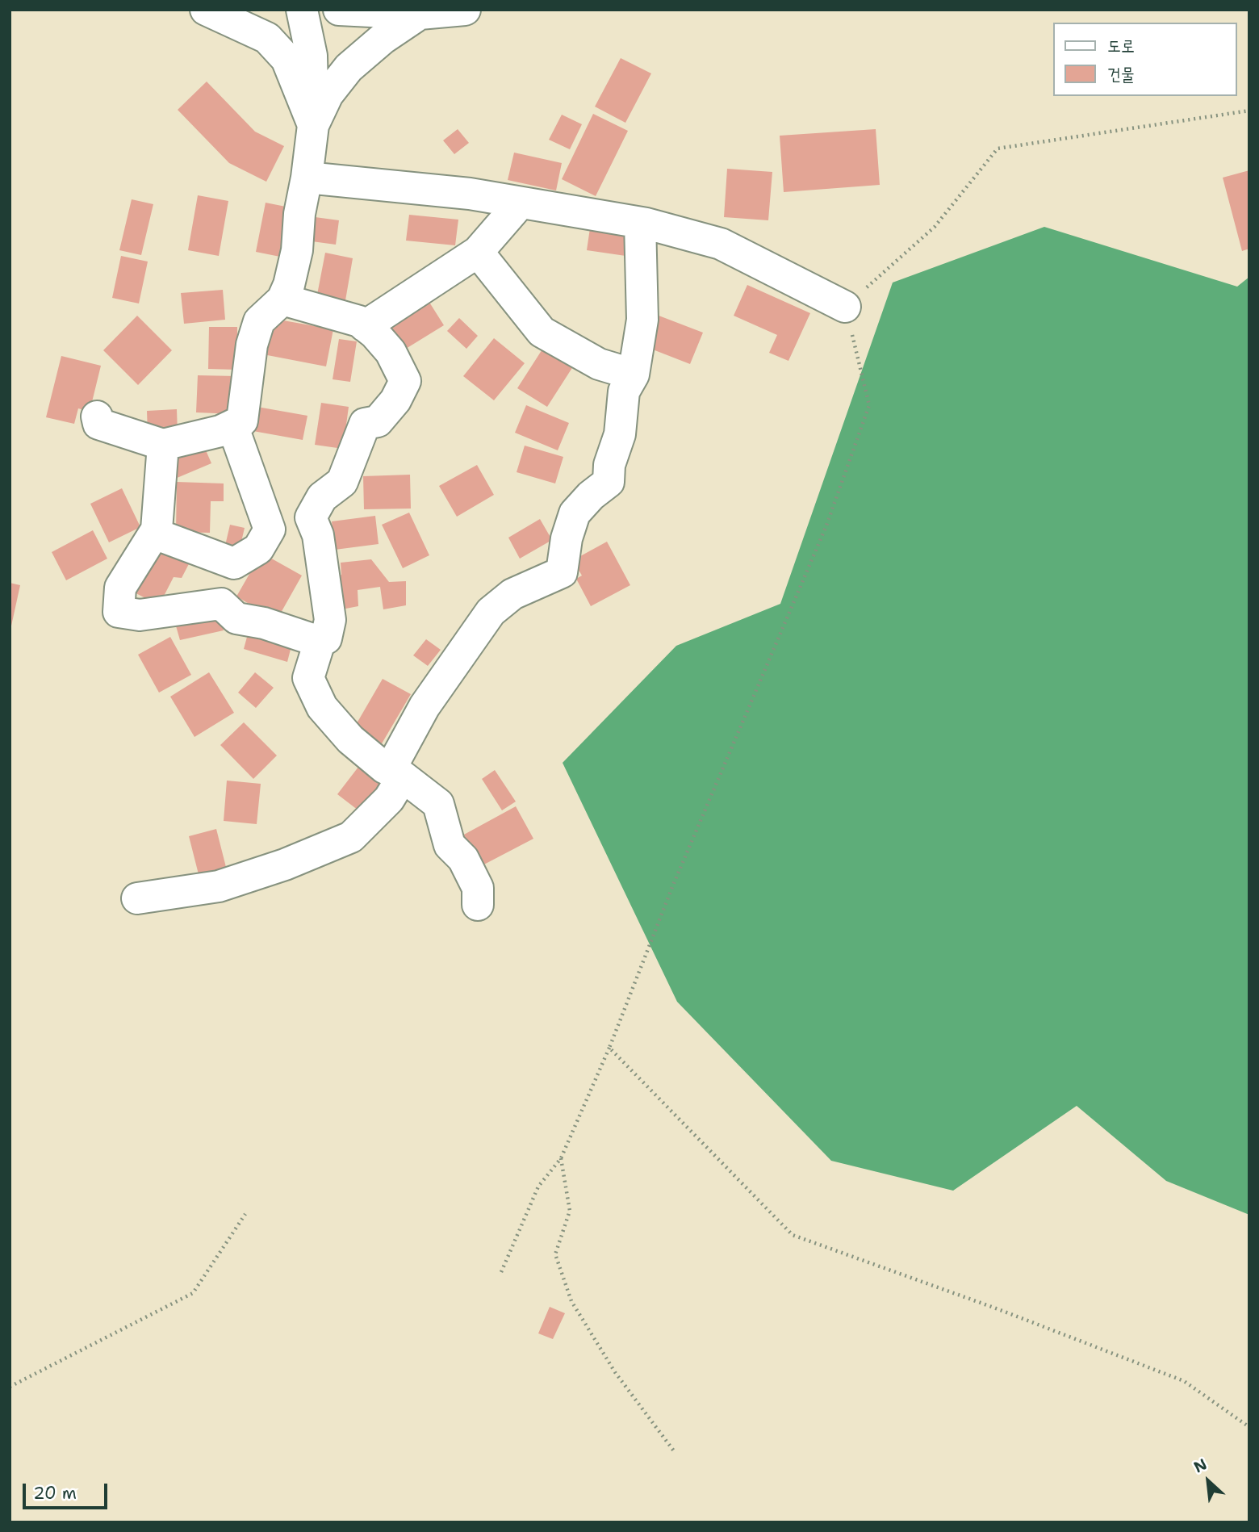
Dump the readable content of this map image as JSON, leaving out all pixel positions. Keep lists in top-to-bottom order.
{
  "legend": ["도로", "건물"],
  "scale_bar": "20 m",
  "north": "top left"
}
